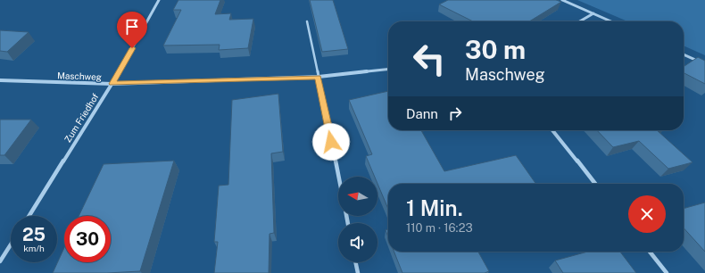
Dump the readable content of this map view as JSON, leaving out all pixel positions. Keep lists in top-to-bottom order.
{
  "streets": {
    "street": ["Maschweg", "Zum Friedhof"]
  },
  "crossings": [
    ["Maschweg", "Zum Friedhof"]
  ],
  "north": "left",
  "page": {
    "turn": ["30 m", "Maschweg"],
    "then": "Dann",
    "heading": ["1 Min.", "110 m · 16:23"],
    "speed": "25 km/h",
    "limit": "30"
  }
}
